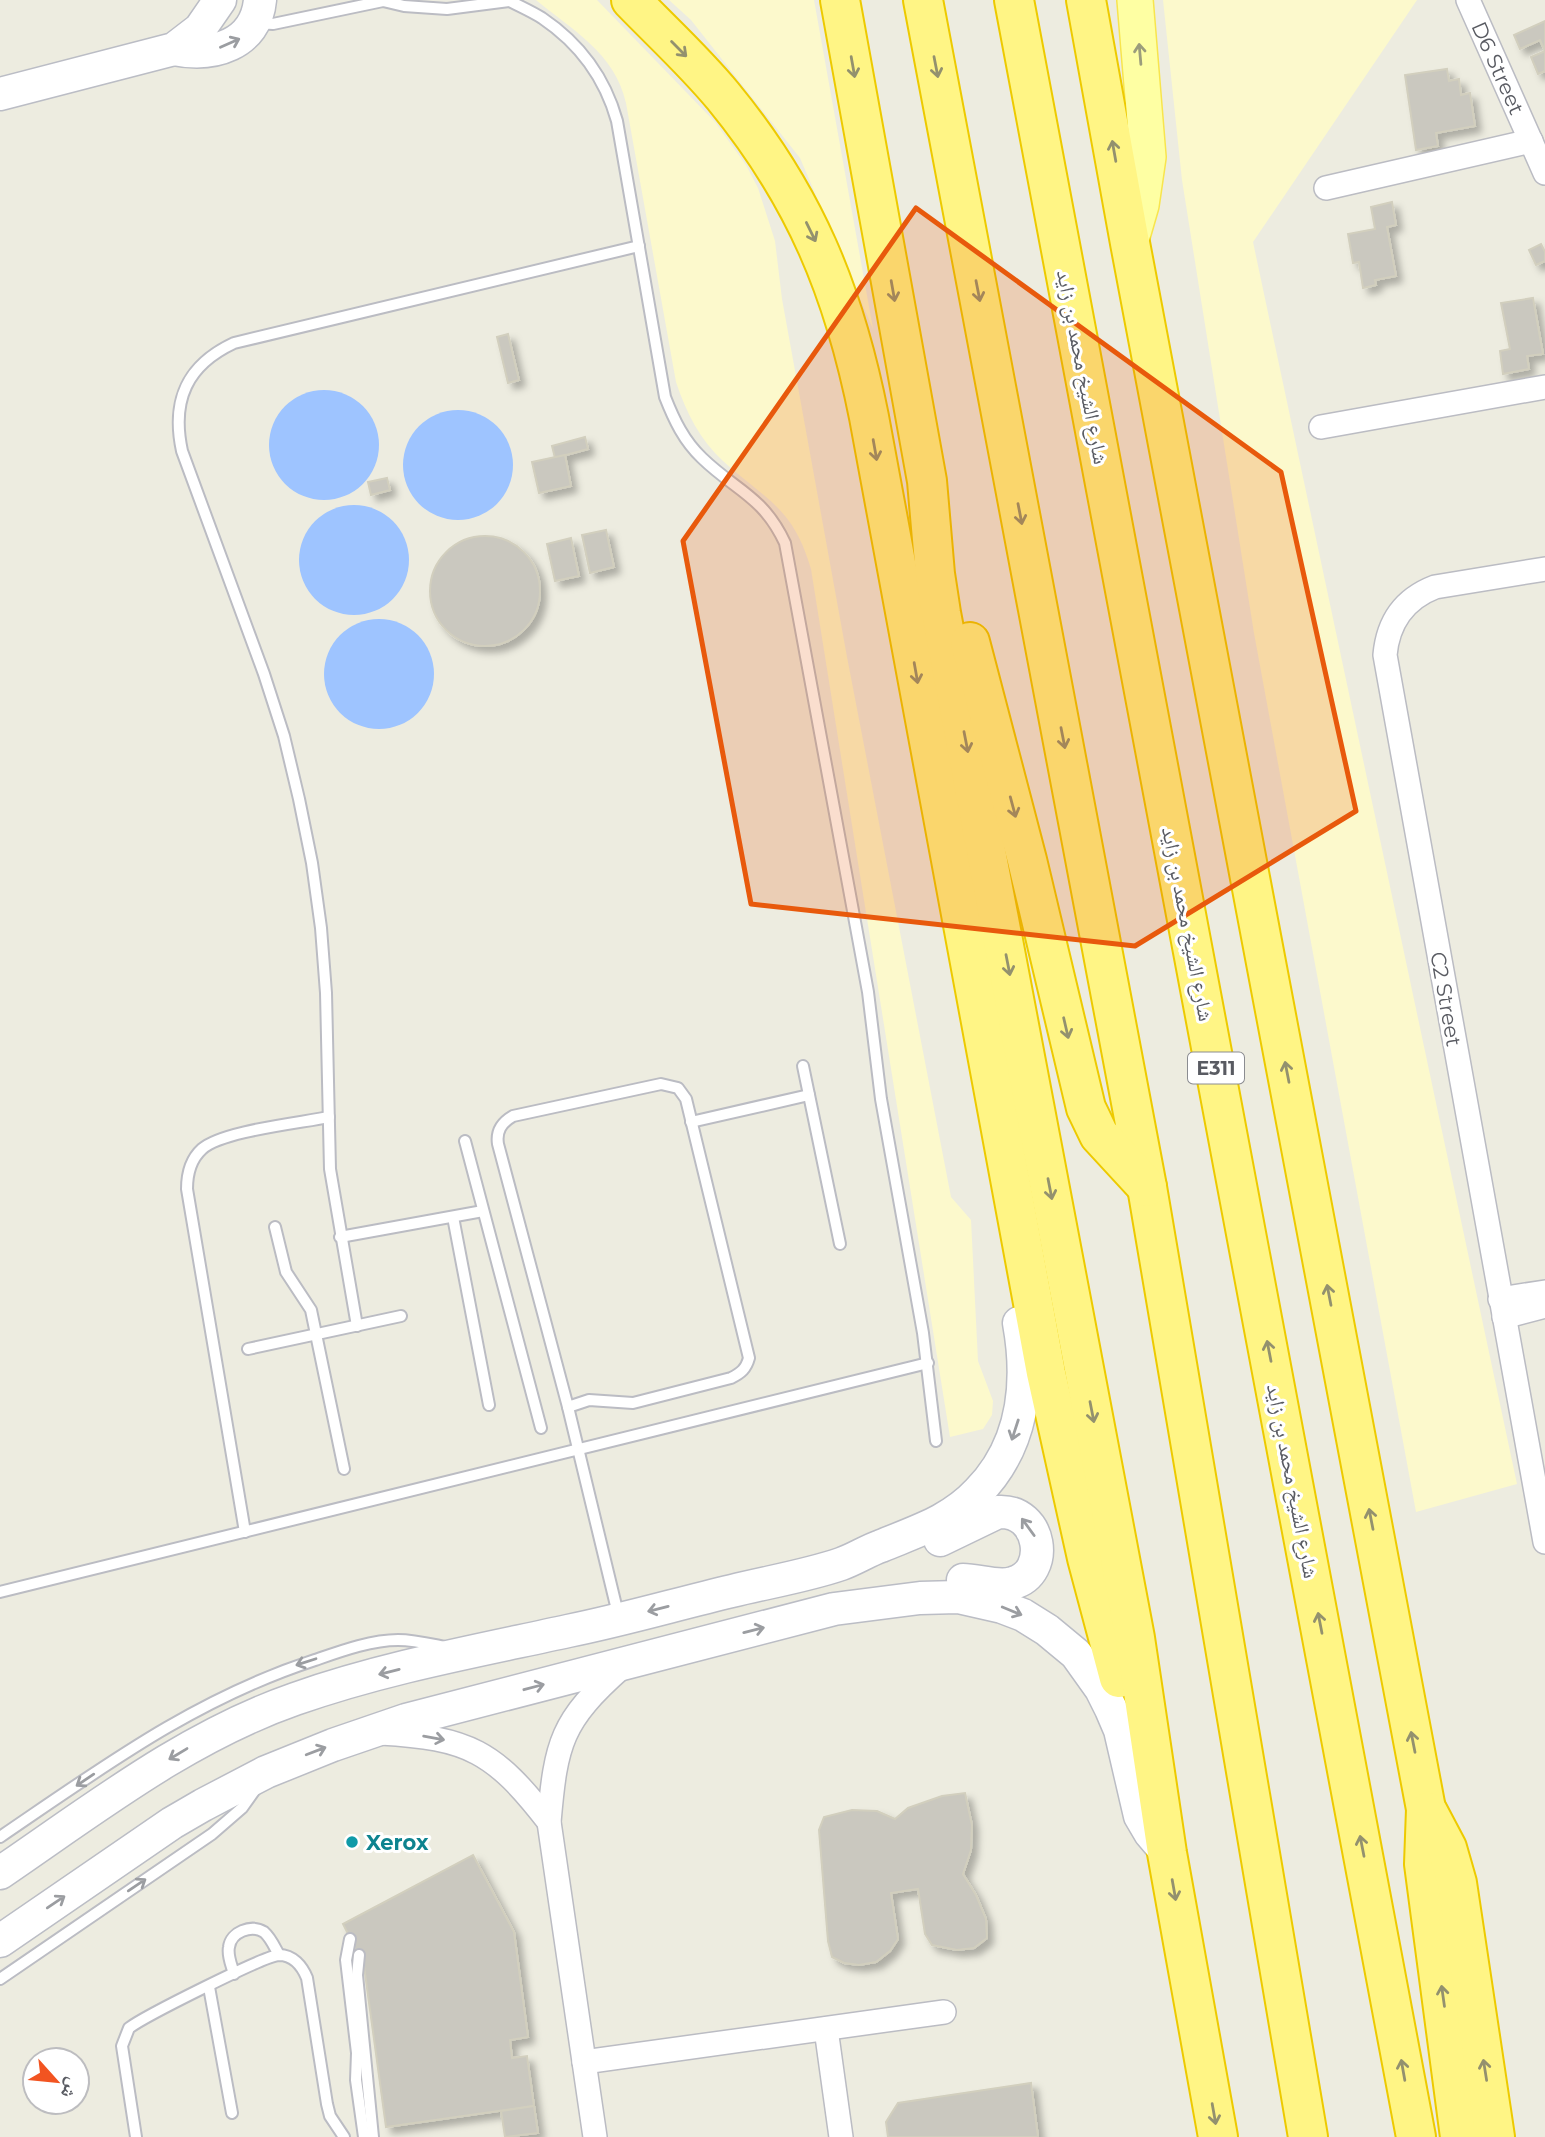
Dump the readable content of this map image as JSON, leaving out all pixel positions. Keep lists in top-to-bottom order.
{
  "streets": {
    "highway": ["شارع الشيخ محمد بن زايد", "E311"],
    "street": ["D6 Street", "C2 Street"]
  },
  "places": ["Xerox"],
  "north": "bottom right"
}
